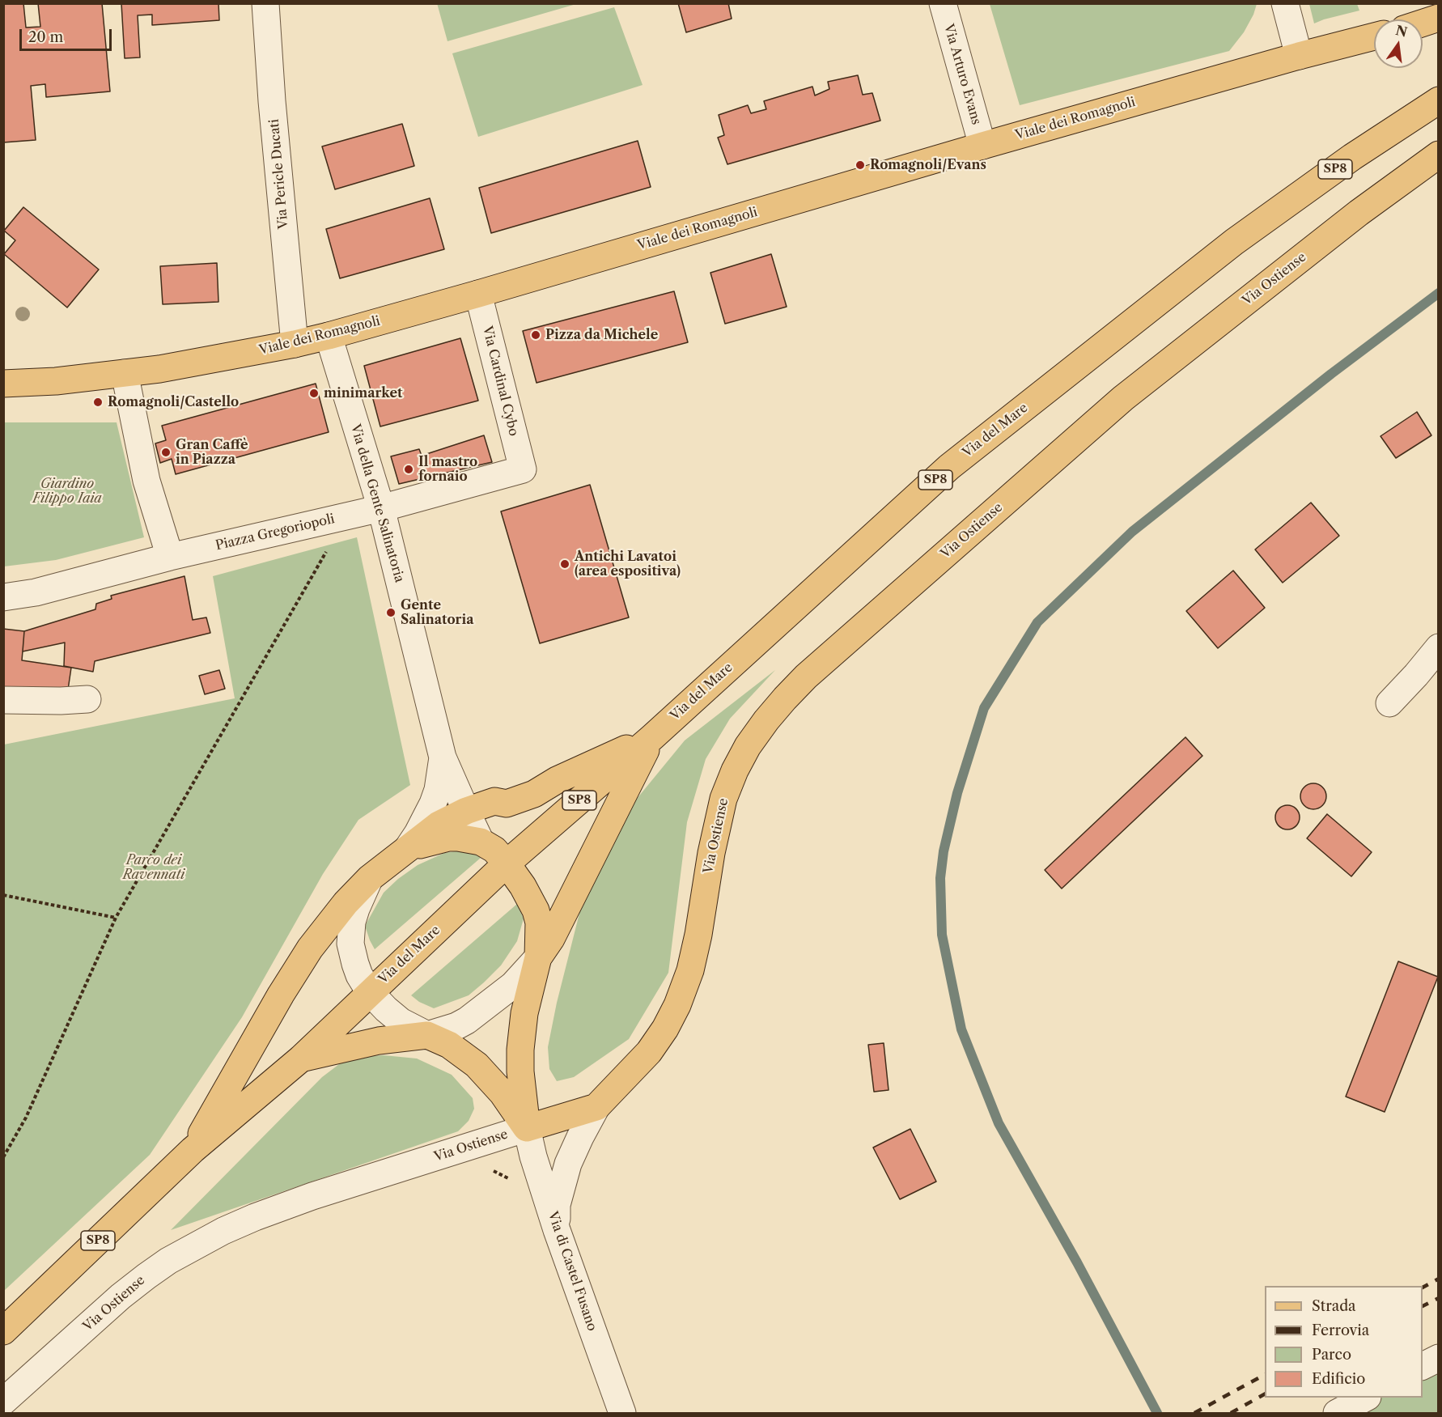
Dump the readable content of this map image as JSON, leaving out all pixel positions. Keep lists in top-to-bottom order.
{
  "streets": {
    "main road": [
      "Viale dei Romagnoli",
      "SP8",
      "Via Ostiense",
      "Via del Mare"
    ],
    "street": [
      "Via Arturo Evans",
      "Via Pericle Ducati",
      "Via Cardinal Cybo",
      "Via della Gente Salinatoria",
      "Piazza Gregoriopoli",
      "Via di Castel Fusano"
    ]
  },
  "crossings": [
    ["Via Arturo Evans", "Viale dei Romagnoli"],
    ["Viale dei Romagnoli", "Via Pericle Ducati"],
    ["Viale dei Romagnoli", "Via Cardinal Cybo"],
    ["Viale dei Romagnoli", "Via della Gente Salinatoria"],
    ["Via Ostiense", "Via di Castel Fusano"],
    ["Via Cardinal Cybo", "Piazza Gregoriopoli"],
    ["Via della Gente Salinatoria", "Piazza Gregoriopoli"]
  ],
  "parks": ["Giardino Filippo Iaia", "Parco dei Ravennati"],
  "places": [
    "Romagnoli/Evans",
    "Pizza da Michele",
    "minimarket",
    "Romagnoli/Castello",
    "Gran Caffè in Piazza",
    "Il mastro fornaio",
    "Antichi Lavatoi (area espositiva)",
    "Gente Salinatoria"
  ],
  "legend": [
    "Strada",
    "Ferrovia",
    "Parco",
    "Edificio"
  ],
  "scale_bar": "20 m",
  "north": "top"
}
